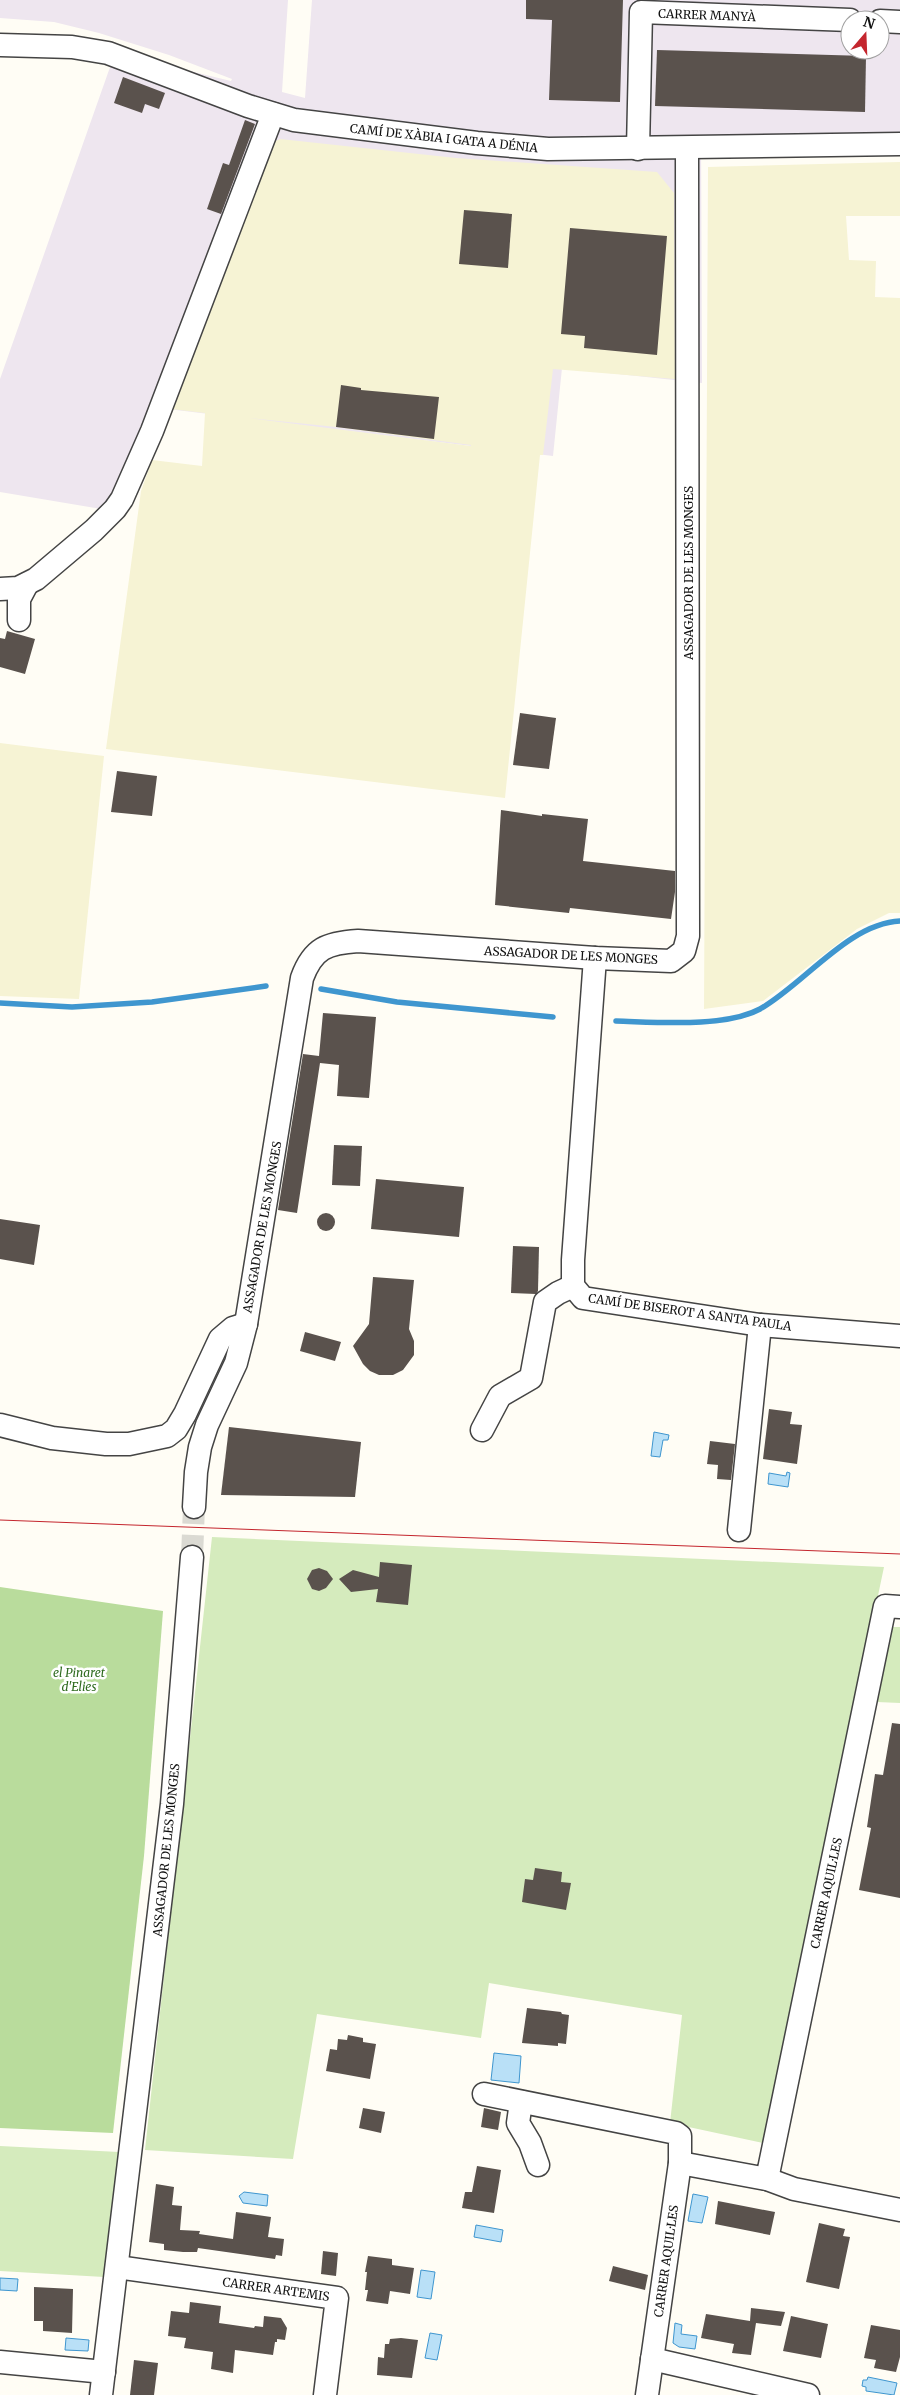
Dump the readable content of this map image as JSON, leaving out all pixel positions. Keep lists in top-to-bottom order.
{
  "streets": {
    "street": [
      "CARRER MANYÀ",
      "CAMÍ DE XÀBIA I GATA A DÉNIA",
      "ASSAGADOR DE LES MONGES",
      "CAMÍ DE BISEROT A SANTA PAULA",
      "CARRER AQUIL·LES",
      "CARRER ARTEMIS"
    ]
  },
  "crossings": [
    ["CARRER MANYÀ", "CAMÍ DE XÀBIA I GATA A DÉNIA"],
    ["CAMÍ DE XÀBIA I GATA A DÉNIA", "ASSAGADOR DE LES MONGES"],
    ["ASSAGADOR DE LES MONGES", "CAMÍ DE BISEROT A SANTA PAULA"],
    ["ASSAGADOR DE LES MONGES", "CARRER ARTEMIS"]
  ],
  "parks": ["el Pinaret d'Elies"],
  "north": "top"
}
